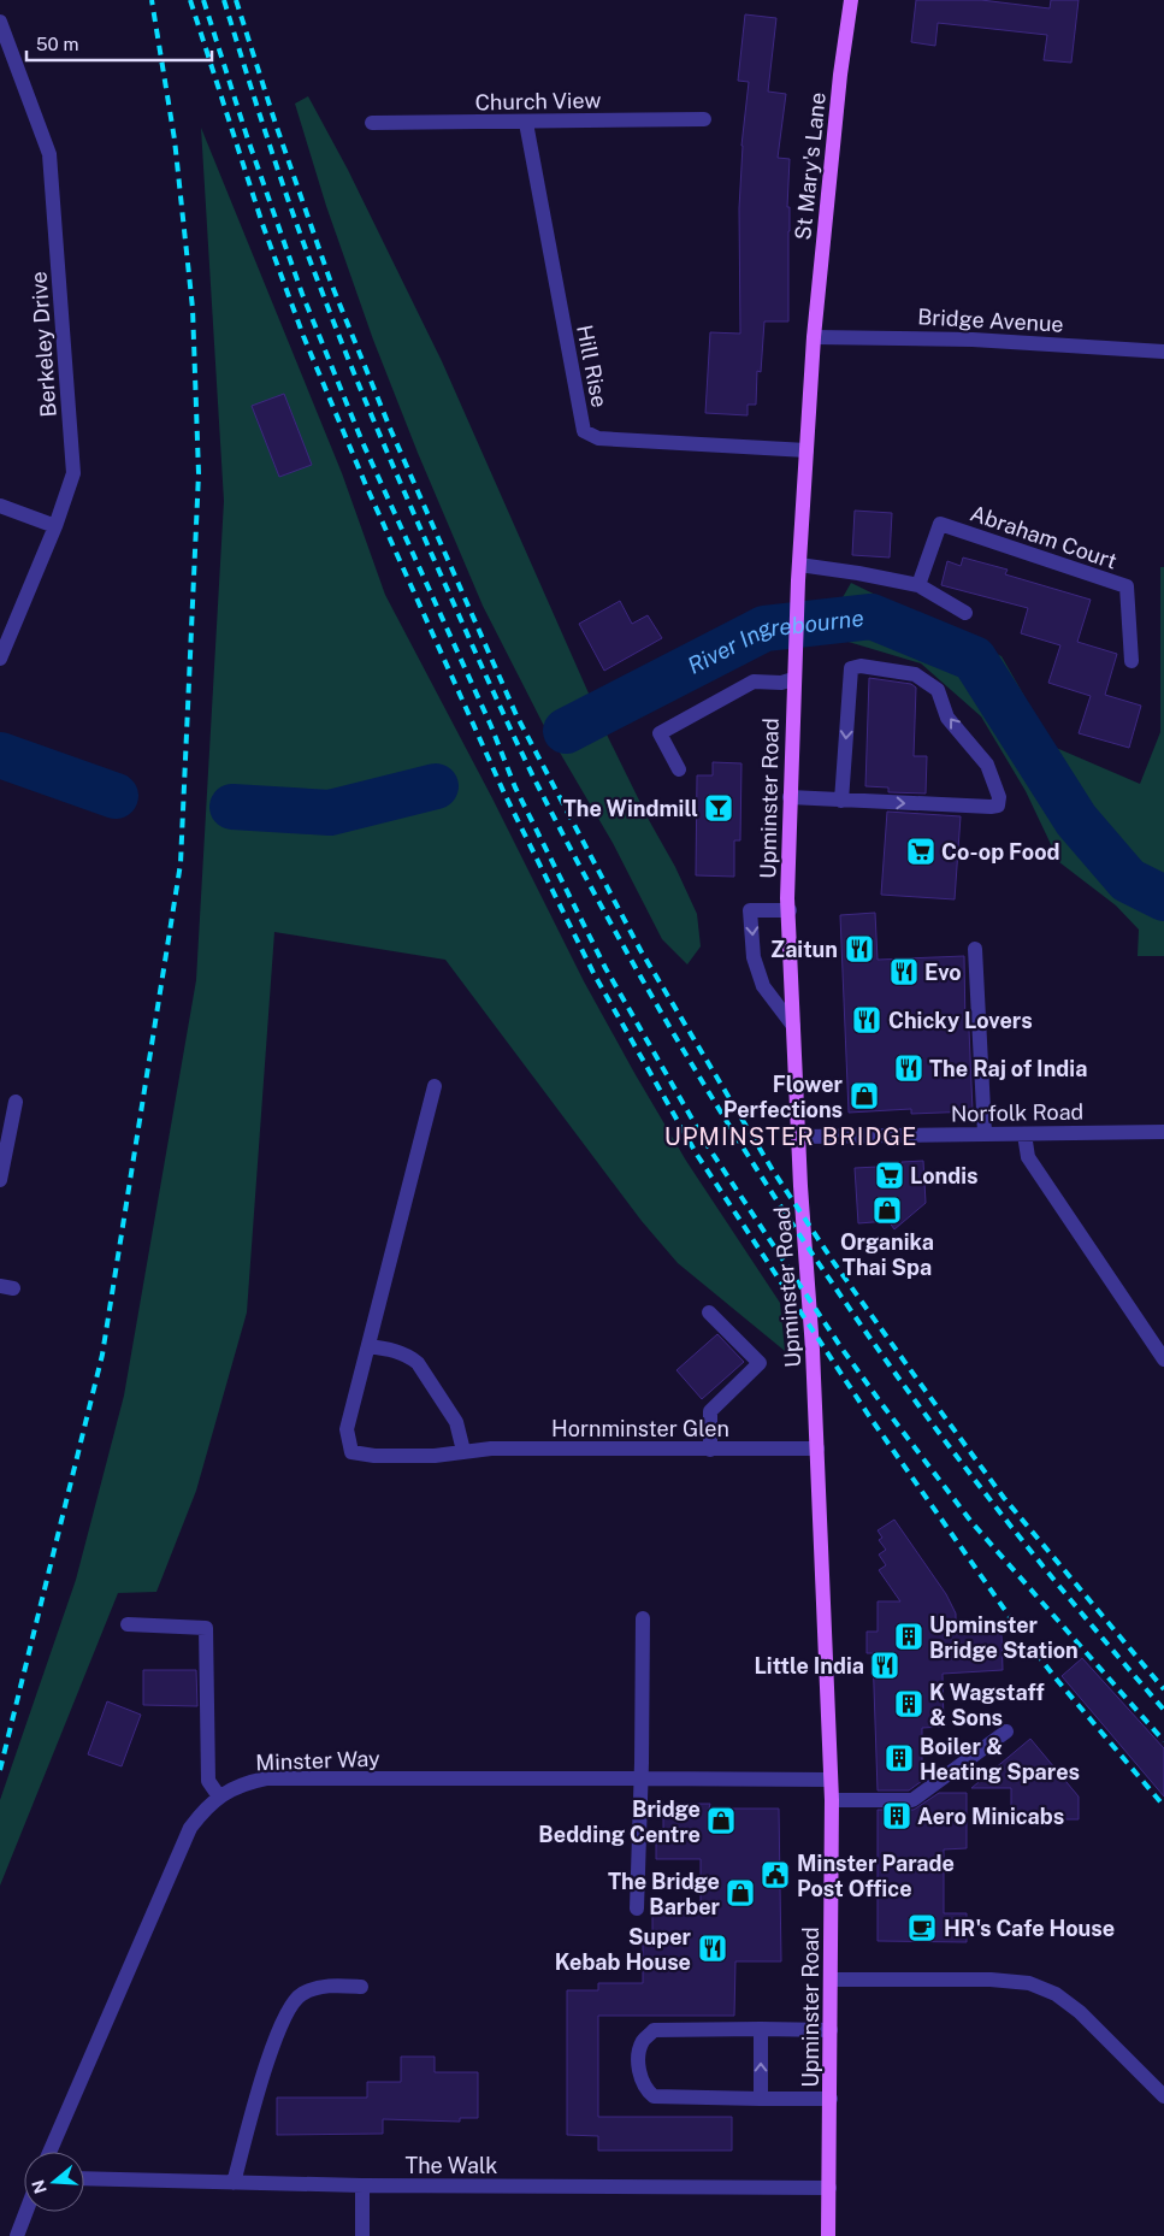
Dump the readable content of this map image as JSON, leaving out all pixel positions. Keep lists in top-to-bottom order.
{
  "streets": {
    "main road": ["St Mary's Lane", "Upminster Road"],
    "street": [
      "Church View",
      "Bridge Avenue",
      "Berkeley Drive",
      "Hill Rise",
      "Abraham Court",
      "Norfolk Road",
      "Hornminster Glen",
      "Minster Way",
      "The Walk"
    ]
  },
  "crossings": [
    ["Church View", "Hill Rise"],
    ["St Mary's Lane", "Bridge Avenue"],
    ["St Mary's Lane", "Upminster Road"],
    ["Bridge Avenue", "Upminster Road"],
    ["Hill Rise", "Upminster Road"],
    ["Upminster Road", "Norfolk Road"],
    ["Upminster Road", "Hornminster Glen"],
    ["Upminster Road", "Minster Way"],
    ["Upminster Road", "The Walk"]
  ],
  "districts": ["UPMINSTER BRIDGE"],
  "water": ["River Ingrebourne"],
  "places": {
    "bar": ["The Windmill"],
    "supermarket": ["Co-op Food", "Londis"],
    "restaurant": [
      "Zaitun",
      "Evo",
      "Chicky Lovers",
      "The Raj of India",
      "Little India",
      "Super Kebab House"
    ],
    "shop": [
      "Flower Perfections",
      "Organika Thai Spa",
      "Bridge Bedding Centre",
      "The Bridge Barber"
    ],
    "building": [
      "Upminster Bridge Station",
      "K Wagstaff & Sons",
      "Boiler & Heating Spares",
      "Aero Minicabs"
    ],
    "public building": ["Minster Parade Post Office"],
    "cafe": ["HR's Cafe House"]
  },
  "scale_bar": "50 m",
  "north": "left"
}
